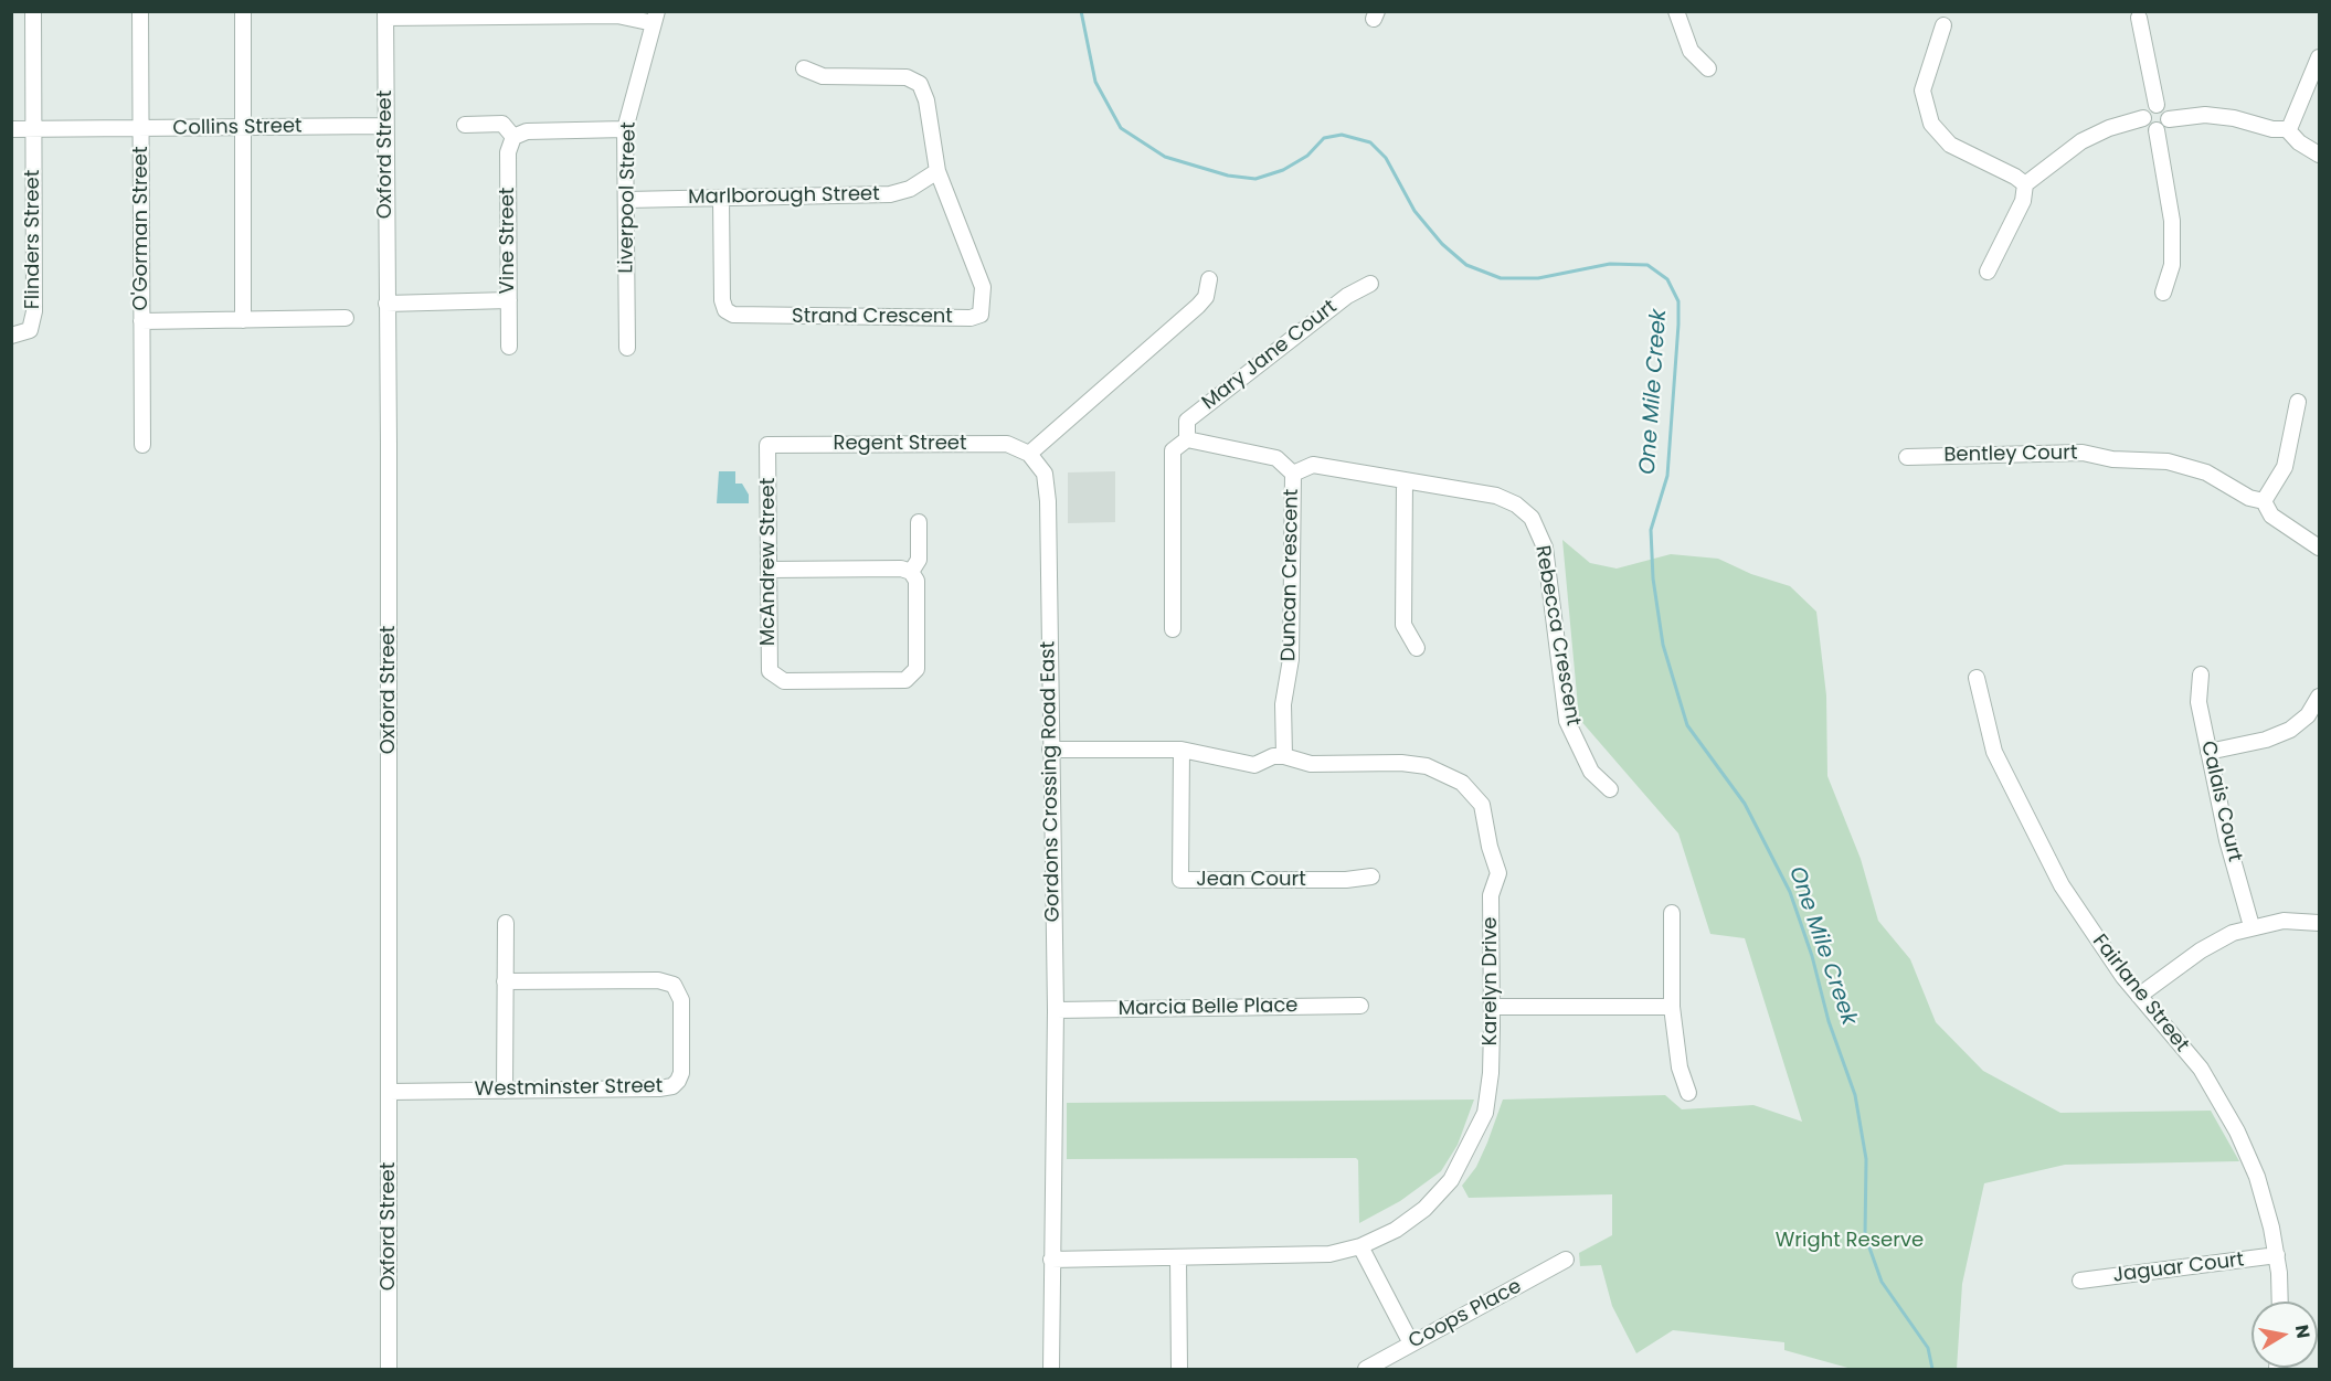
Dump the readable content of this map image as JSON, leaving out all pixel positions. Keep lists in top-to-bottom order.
{
  "streets": {
    "street": [
      "Collins Street",
      "Oxford Street",
      "Marlborough Street",
      "Liverpool Street",
      "O'Gorman Street",
      "Flinders Street",
      "Vine Street",
      "Strand Crescent",
      "Mary Jane Court",
      "Regent Street",
      "Bentley Court",
      "McAndrew Street",
      "Duncan Crescent",
      "Rebecca Crescent",
      "Gordons Crossing Road East",
      "Calais Court",
      "Jean Court",
      "Karelyn Drive",
      "Fairlane Street",
      "Marcia Belle Place",
      "Westminster Street",
      "Jaguar Court",
      "Coops Place"
    ]
  },
  "crossings": [
    ["Collins Street", "Oxford Street"],
    ["Collins Street", "O'Gorman Street"],
    ["Collins Street", "Flinders Street"],
    ["Oxford Street", "Westminster Street"],
    ["Marlborough Street", "Liverpool Street"],
    ["Marlborough Street", "Strand Crescent"],
    ["Regent Street", "McAndrew Street"],
    ["Regent Street", "Gordons Crossing Road East"],
    ["Duncan Crescent", "Rebecca Crescent"],
    ["Duncan Crescent", "Karelyn Drive"],
    ["Gordons Crossing Road East", "Karelyn Drive"],
    ["Gordons Crossing Road East", "Marcia Belle Place"],
    ["Jean Court", "Karelyn Drive"],
    ["Fairlane Street", "Jaguar Court"]
  ],
  "water": ["One Mile Creek"],
  "parks": ["Wright Reserve"],
  "north": "right"
}
